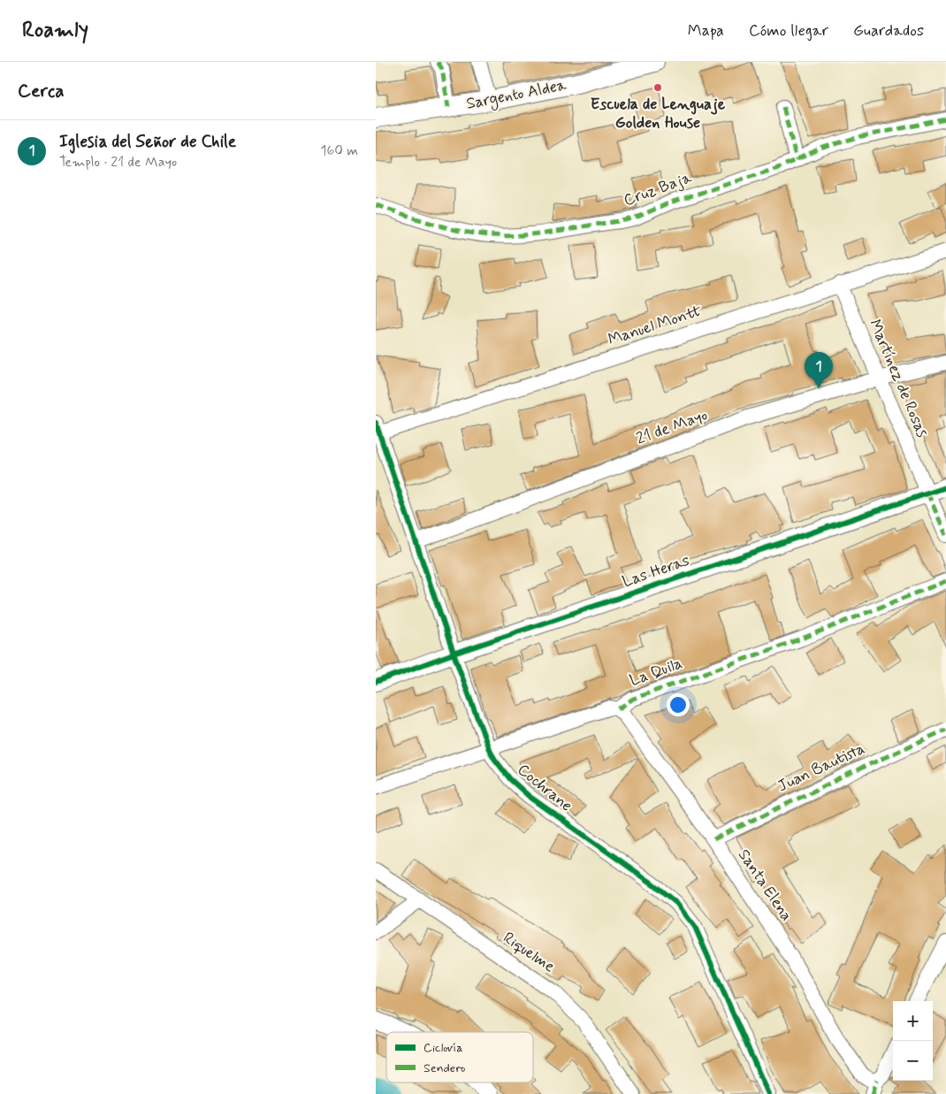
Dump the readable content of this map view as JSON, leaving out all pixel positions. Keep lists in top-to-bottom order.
{
  "streets": {
    "main road": ["Sargento Aldea"],
    "street": [
      "Cruz Baja",
      "Manuel Montt",
      "Martínez de Rosas",
      "21 de Mayo",
      "Las Heras",
      "La Quila",
      "Juan Bautista",
      "Cochrane",
      "Santa Elena",
      "Riquelme"
    ]
  },
  "crossings": [
    ["Manuel Montt", "Martínez de Rosas"],
    ["Manuel Montt", "Cochrane"],
    ["Martínez de Rosas", "21 de Mayo"],
    ["Martínez de Rosas", "Las Heras"],
    ["21 de Mayo", "Cochrane"],
    ["Las Heras", "Cochrane"],
    ["La Quila", "Cochrane"],
    ["La Quila", "Santa Elena"],
    ["Juan Bautista", "Santa Elena"]
  ],
  "places": ["Escuela de Lenguaje Golden House"],
  "legend": ["Ciclovía", "Sendero"],
  "page": {
    "header": "Roamly",
    "nav": ["Mapa", "Cómo llegar", "Guardados"],
    "heading": "Cerca",
    "list": [
      {
        "mark": "1",
        "name": "Iglesia del Señor de Chile",
        "note": "Templo · 21 de Mayo",
        "value": "160 m"
      }
    ],
    "pins": "1",
    "map_buttons": ["+", "−"]
  }
}
